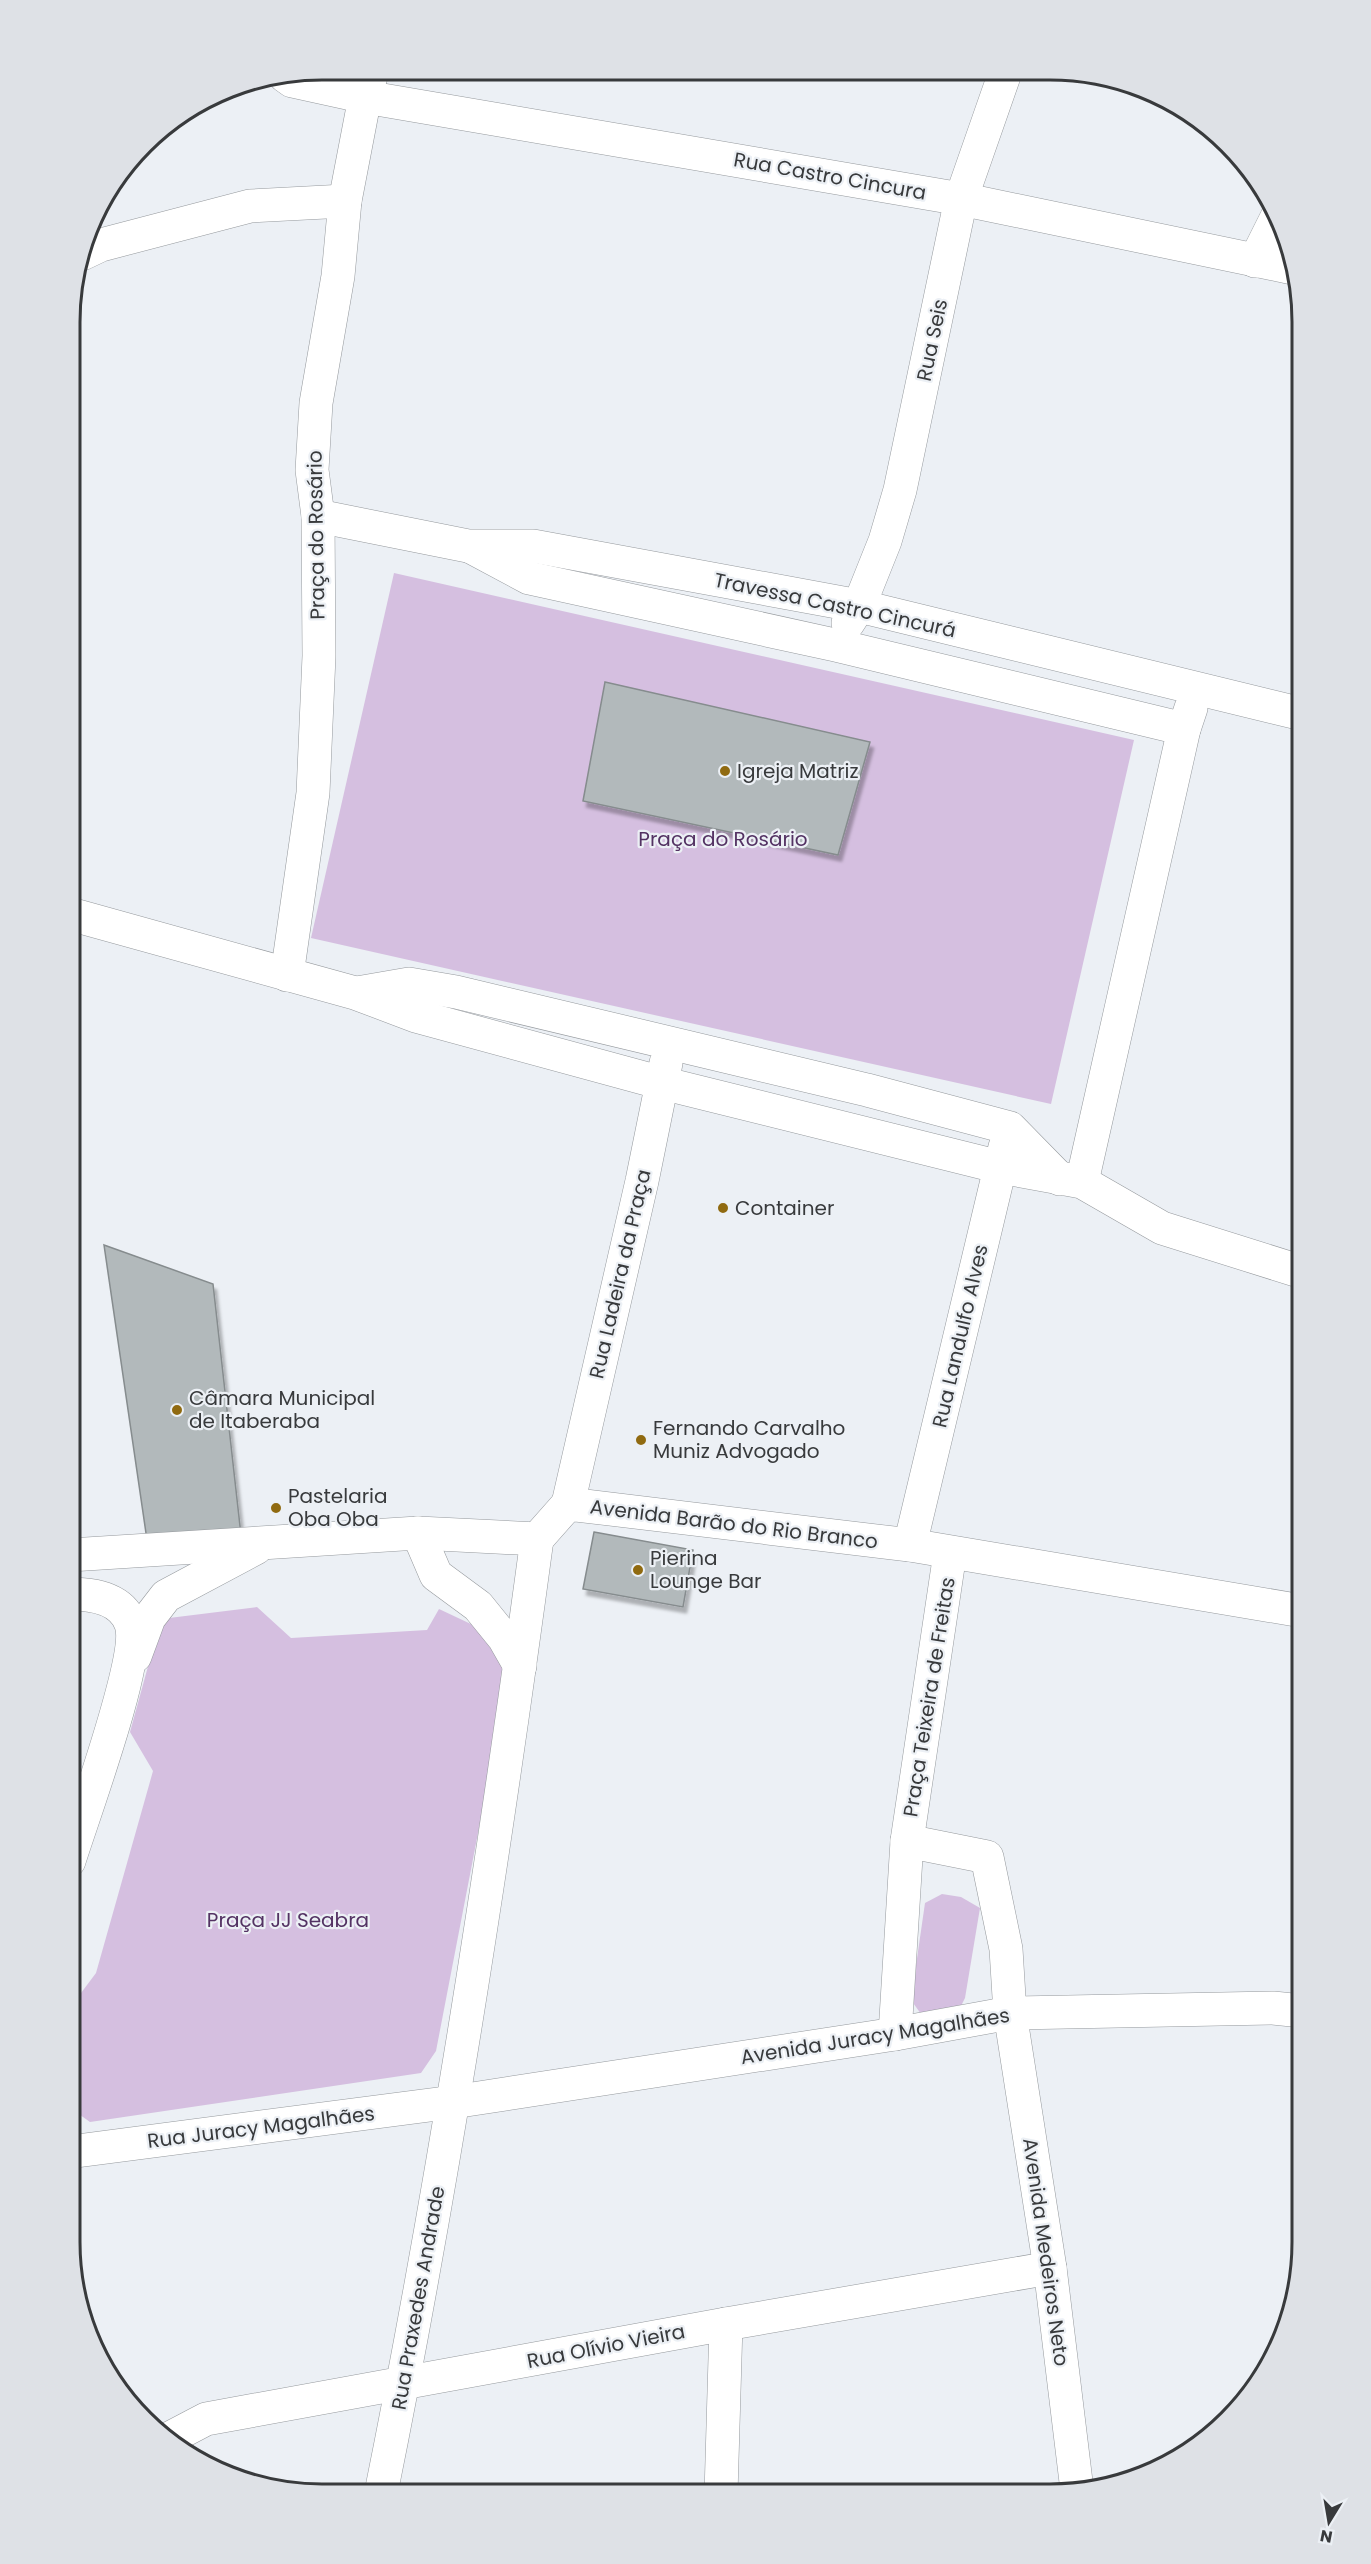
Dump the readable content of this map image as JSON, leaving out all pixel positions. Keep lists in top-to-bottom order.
{
  "streets": {
    "street": [
      "Rua Castro Cincura",
      "Rua Seis",
      "Praça do Rosário",
      "Travessa Castro Cincurá",
      "Rua Ladeira da Praça",
      "Rua Landulfo Alves",
      "Avenida Barão do Rio Branco",
      "Praça Teixeira de Freitas",
      "Avenida Juracy Magalhães",
      "Rua Juracy Magalhães",
      "Avenida Medeiros Neto",
      "Rua Praxedes Andrade",
      "Rua Olívio Vieira"
    ]
  },
  "crossings": [
    ["Rua Castro Cincura", "Rua Seis"],
    ["Rua Castro Cincura", "Praça do Rosário"],
    ["Rua Seis", "Travessa Castro Cincurá"],
    ["Praça do Rosário", "Travessa Castro Cincurá"],
    ["Rua Ladeira da Praça", "Avenida Barão do Rio Branco"],
    ["Rua Landulfo Alves", "Avenida Barão do Rio Branco"],
    ["Avenida Barão do Rio Branco", "Praça Teixeira de Freitas"],
    ["Praça Teixeira de Freitas", "Avenida Juracy Magalhães"],
    ["Praça Teixeira de Freitas", "Avenida Medeiros Neto"],
    ["Avenida Juracy Magalhães", "Rua Juracy Magalhães"],
    ["Avenida Juracy Magalhães", "Avenida Medeiros Neto"],
    ["Avenida Juracy Magalhães", "Rua Praxedes Andrade"],
    ["Rua Juracy Magalhães", "Rua Praxedes Andrade"],
    ["Avenida Medeiros Neto", "Rua Olívio Vieira"],
    ["Rua Praxedes Andrade", "Rua Olívio Vieira"]
  ],
  "parks": ["Praça do Rosário", "Praça JJ Seabra"],
  "places": [
    "Igreja Matriz",
    "Container",
    "Câmara Municipal de Itaberaba",
    "Fernando Carvalho Muniz Advogado",
    "Pastelaria Oba Oba",
    "Pierina Lounge Bar"
  ],
  "north": "bottom"
}
